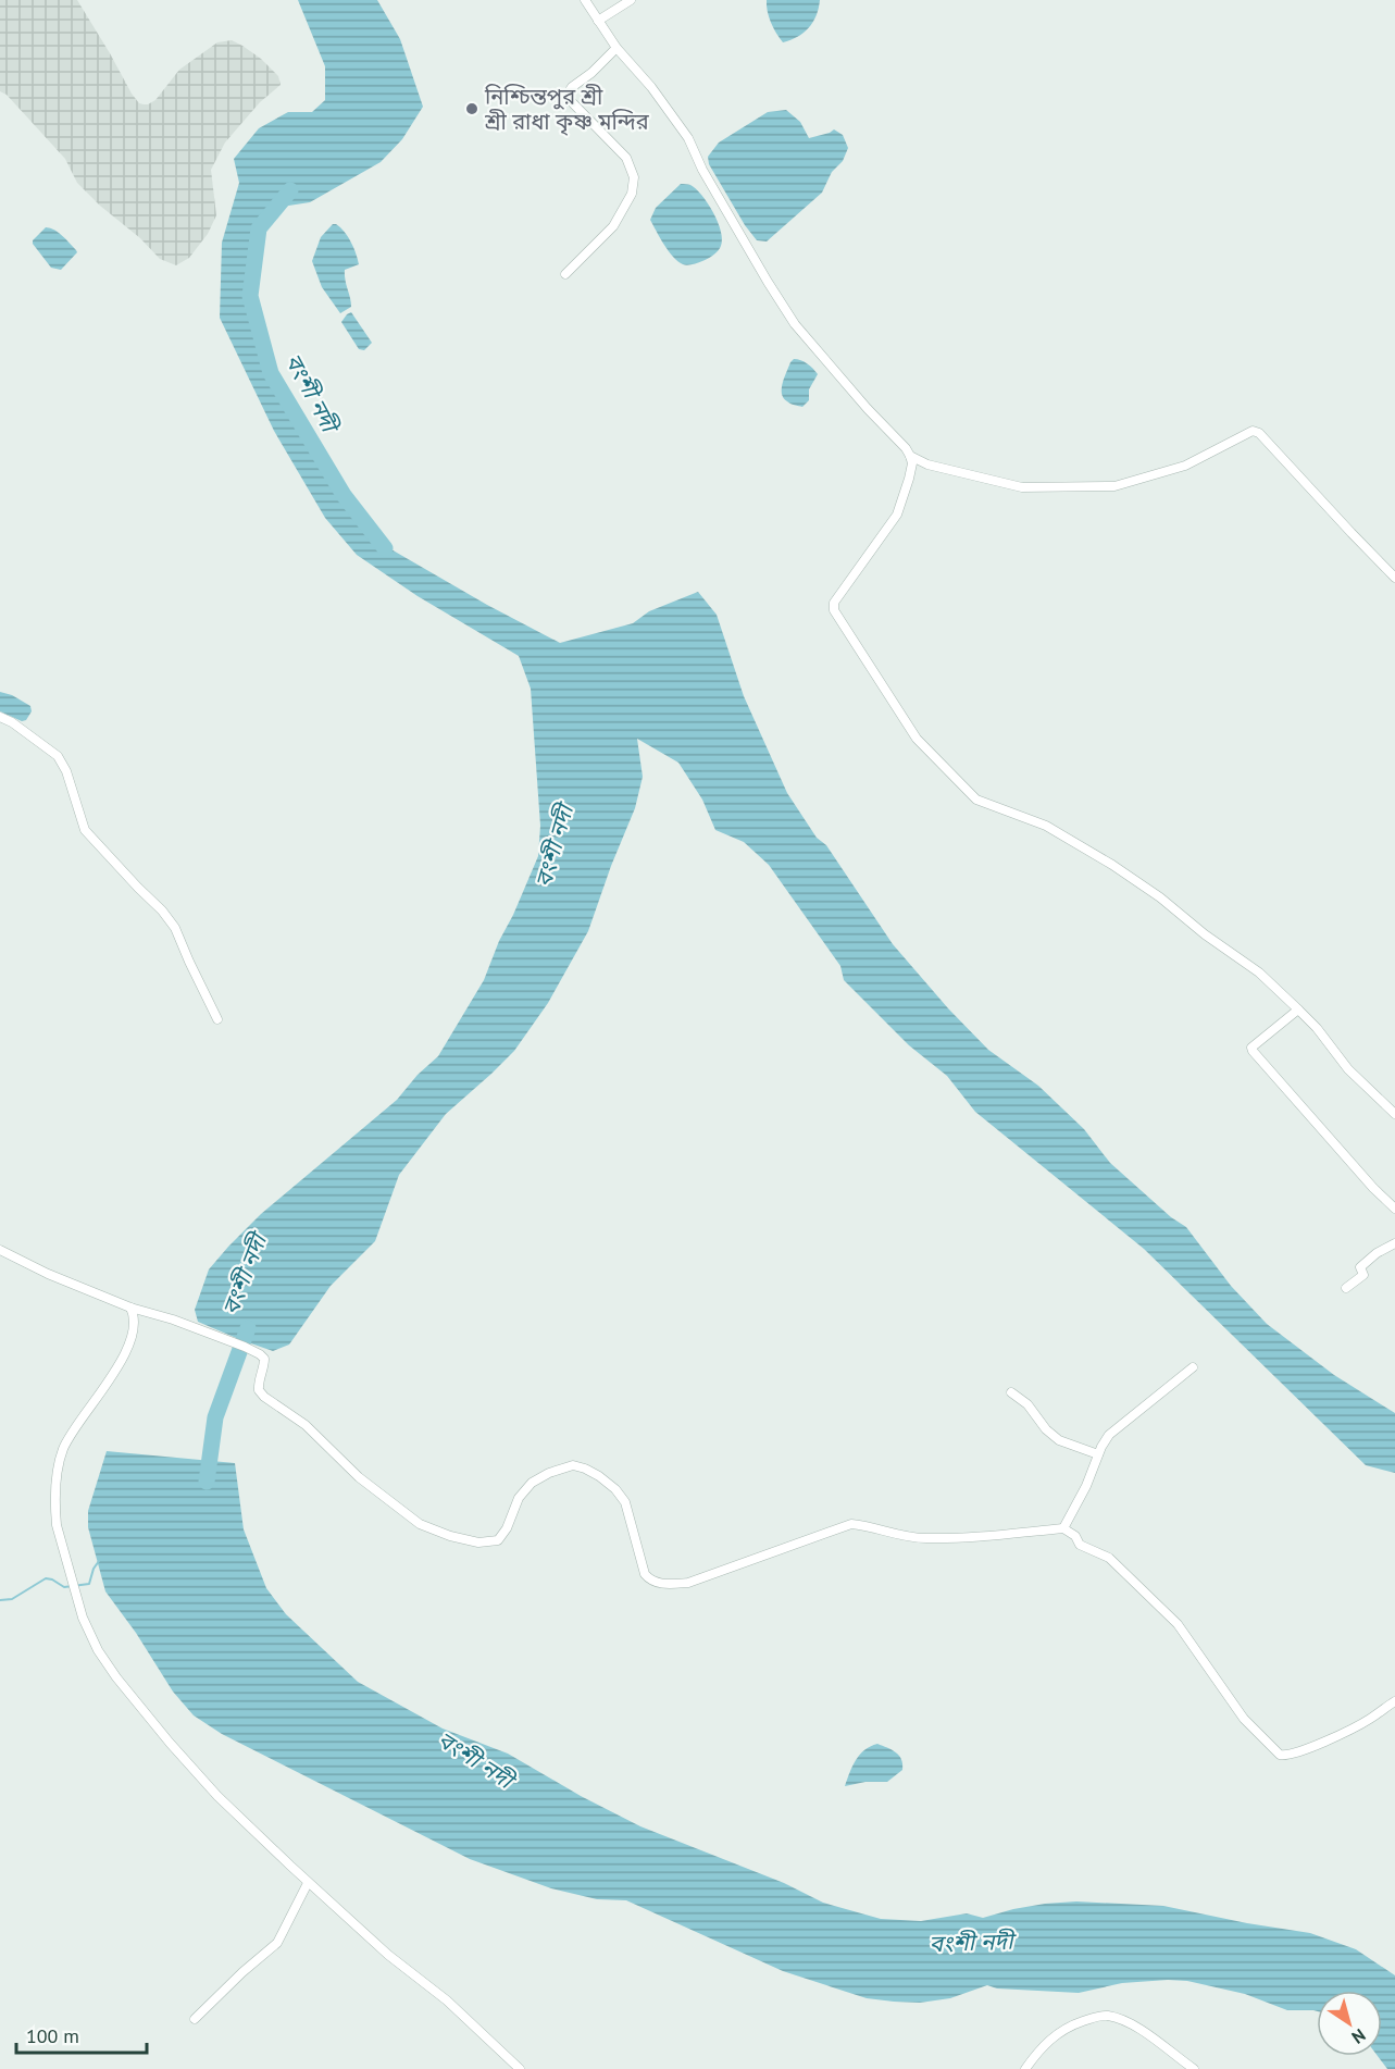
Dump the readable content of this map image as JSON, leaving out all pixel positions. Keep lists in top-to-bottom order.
{
  "water": ["বংশী নদী"],
  "places": ["নিশ্চিন্তপুর শ্রী শ্রী রাধা কৃষ্ণ মন্দির"],
  "scale_bar": "100 m",
  "north": "bottom right"
}
